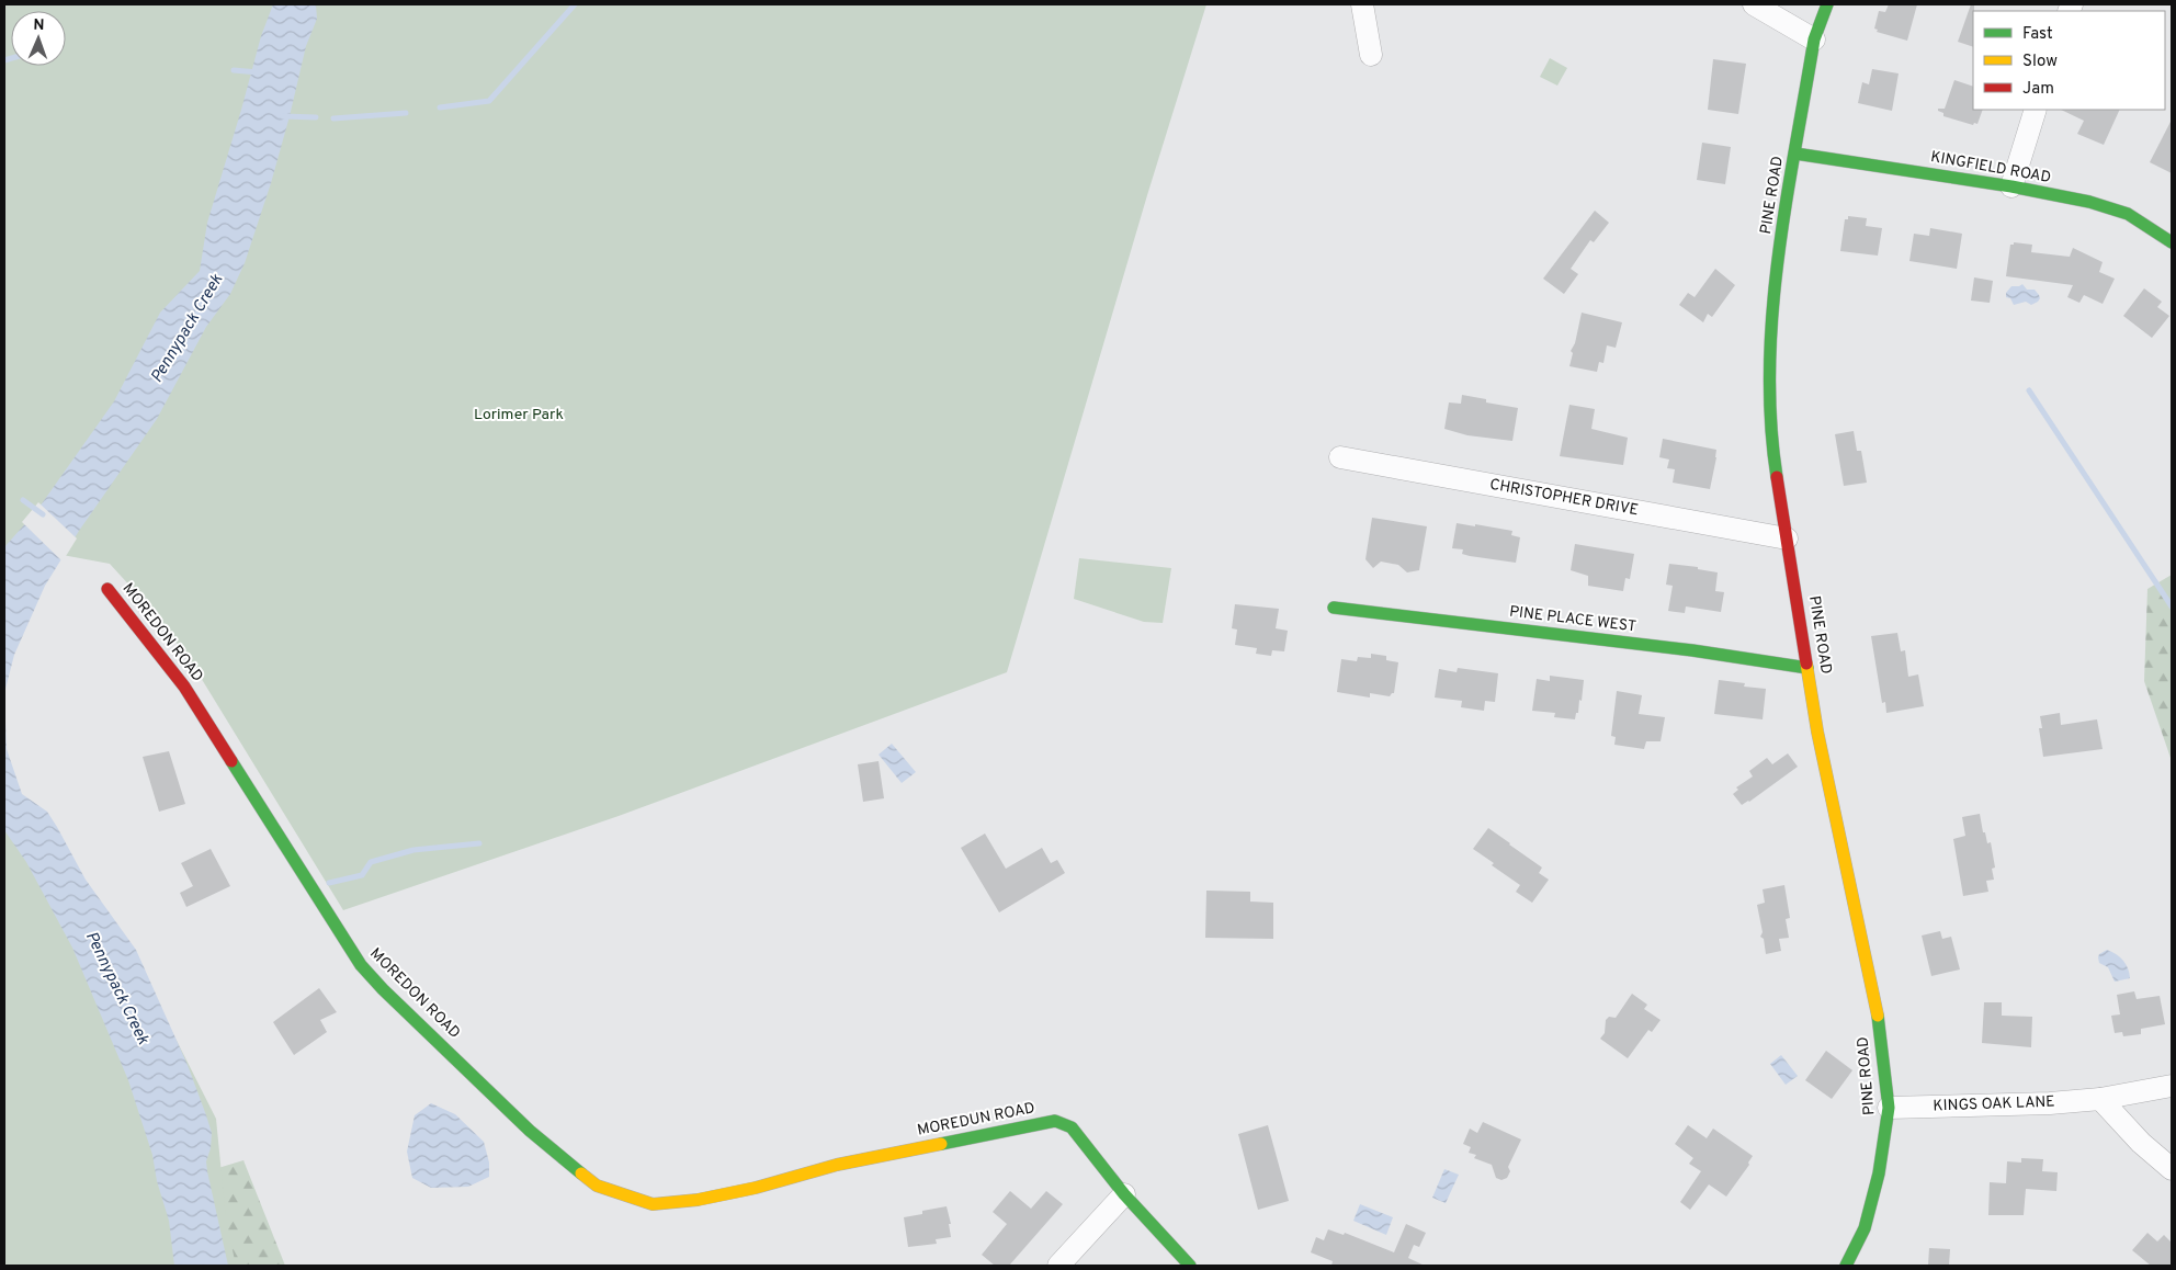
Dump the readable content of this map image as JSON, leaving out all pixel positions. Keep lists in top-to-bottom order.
{
  "streets": {
    "street": [
      "KINGFIELD ROAD",
      "PINE ROAD",
      "CHRISTOPHER DRIVE",
      "PINE PLACE WEST",
      "MOREDON ROAD",
      "KINGS OAK LANE",
      "MOREDUN ROAD"
    ]
  },
  "crossings": [
    ["KINGFIELD ROAD", "PINE ROAD"],
    ["PINE ROAD", "CHRISTOPHER DRIVE"],
    ["PINE ROAD", "PINE PLACE WEST"],
    ["PINE ROAD", "KINGS OAK LANE"],
    ["MOREDON ROAD", "MOREDUN ROAD"]
  ],
  "water": ["Pennypack Creek"],
  "parks": ["Lorimer Park"],
  "legend": ["Fast", "Slow", "Jam"],
  "north": "top"
}
